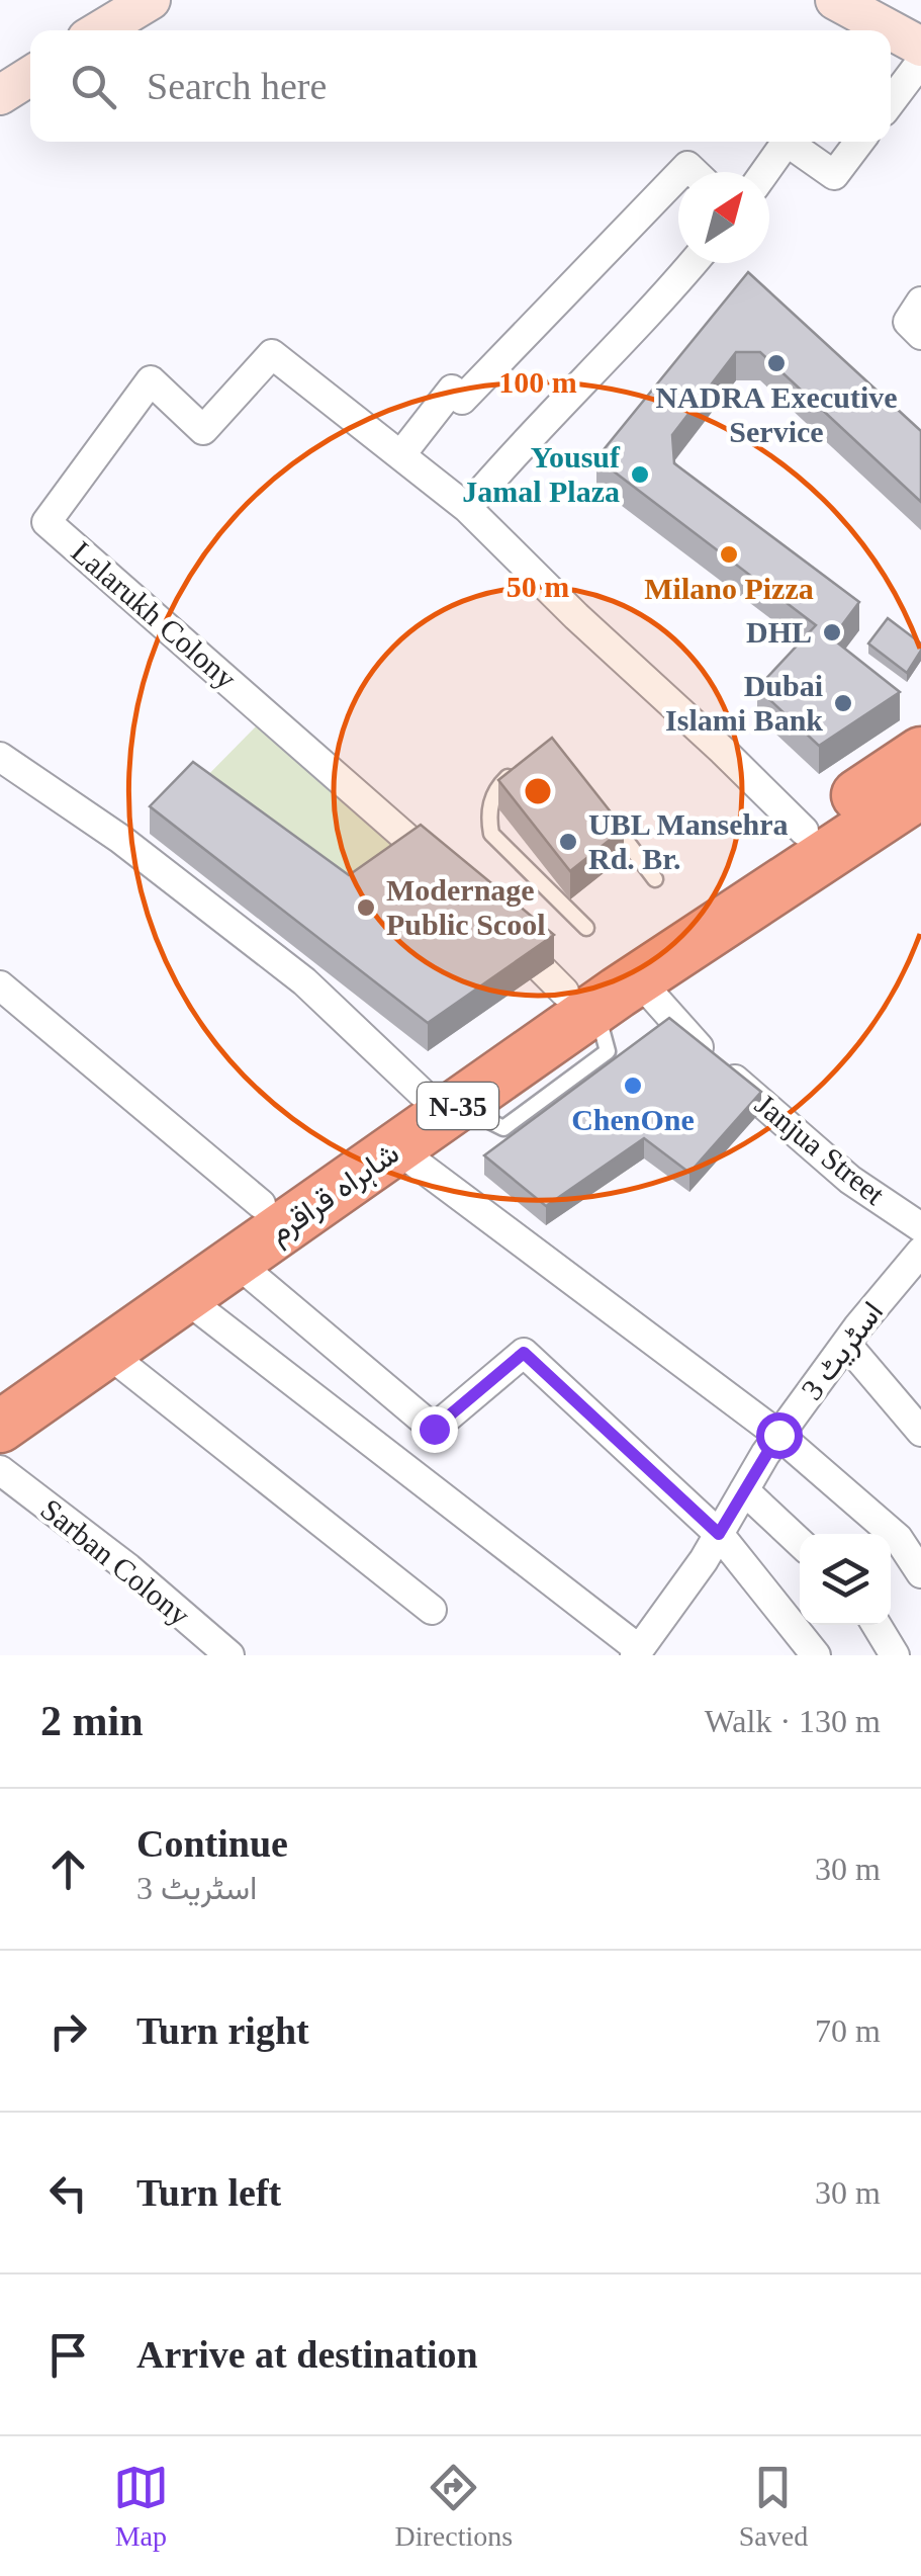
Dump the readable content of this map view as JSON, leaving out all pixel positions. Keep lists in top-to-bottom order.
{
  "streets": {
    "highway": ["N-35", "شاہراہ قراقرم"],
    "street": [
      "Lalarukh Colony",
      "Janjua Street",
      "اسٹریٹ 3",
      "Sarban Colony"
    ]
  },
  "crossings": [
    ["Lalarukh Colony", "شاہراہ قراقرم"],
    ["Janjua Street", "شاہراہ قراقرم"]
  ],
  "places": [
    "NADRA Executive Service",
    "Yousuf Jamal Plaza",
    "Milano Pizza",
    "DHL",
    "Dubai Islami Bank",
    "UBL Mansehra Rd. Br.",
    "Modernage Public Scool",
    "ChenOne"
  ],
  "north": "top right",
  "page": {
    "search": "Search here",
    "heading": ["2 min", "Walk · 130 m"],
    "list": [
      ["Continue", "اسٹریٹ 3", "30 m"],
      ["Turn right", "70 m"],
      ["Turn left", "30 m"],
      "Arrive at destination"
    ],
    "nav": ["Map", "Directions", "Saved"]
  },
  "rings": ["100 m", "50 m"]
}
